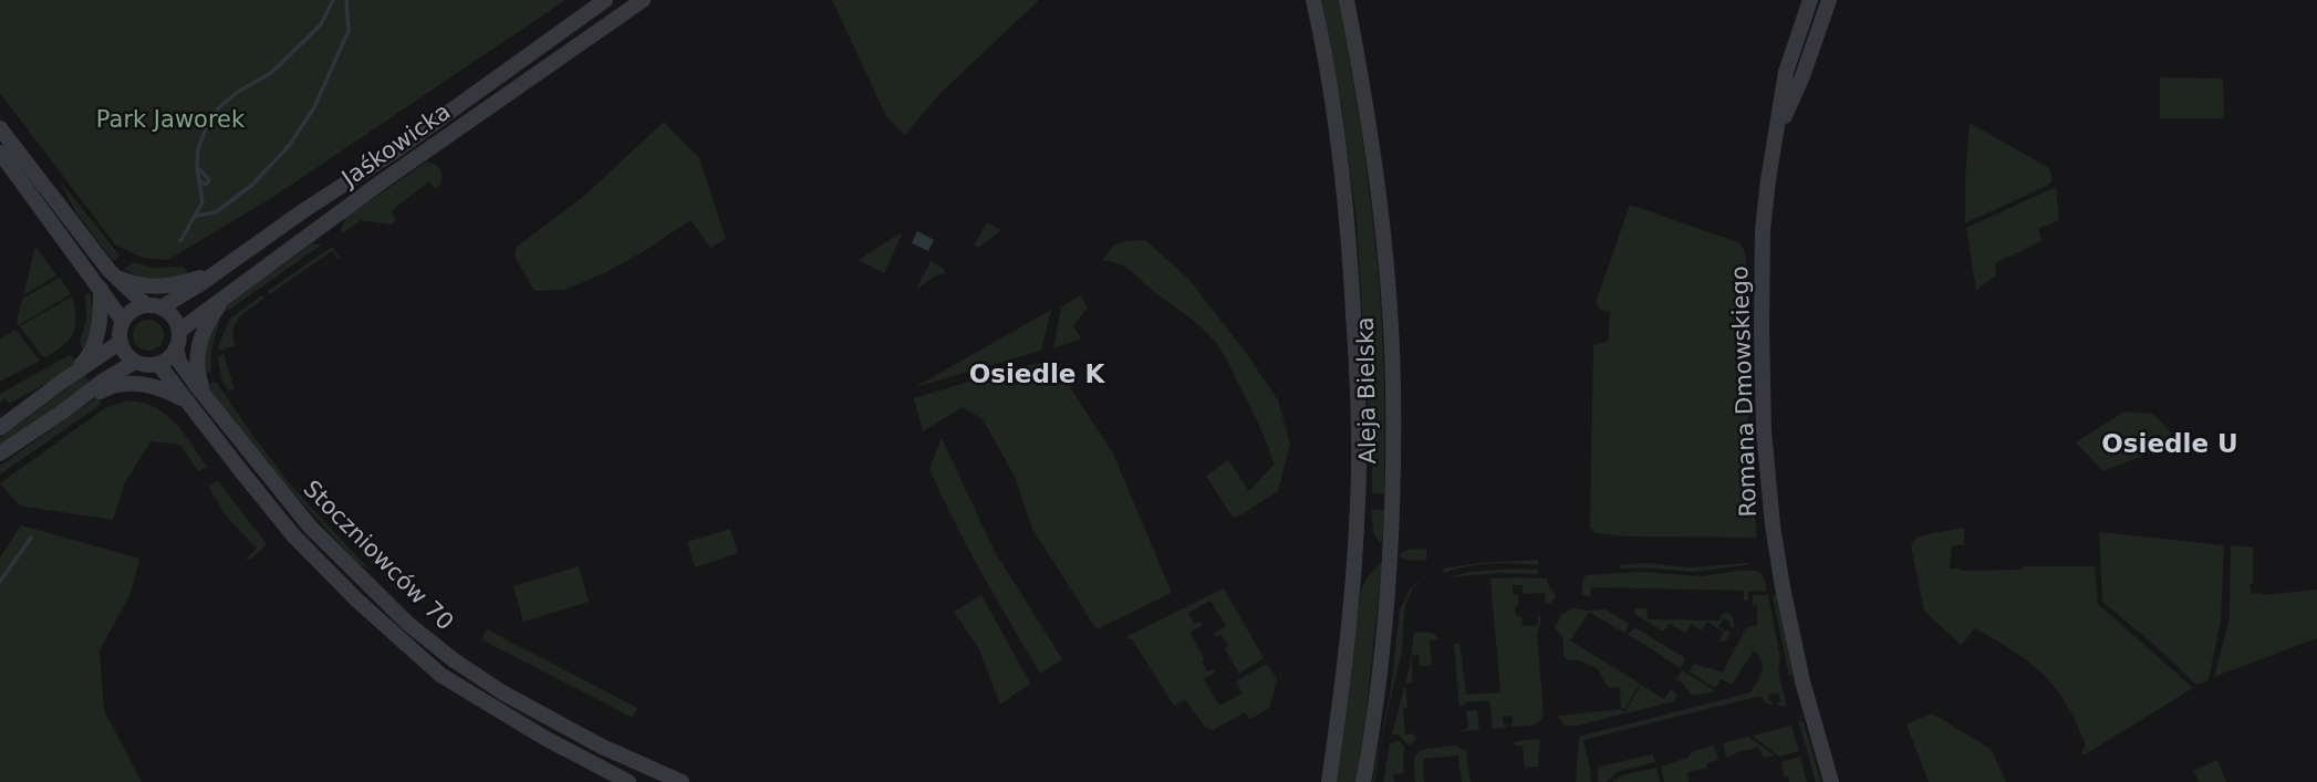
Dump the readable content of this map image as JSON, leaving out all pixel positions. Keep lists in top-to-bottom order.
{
  "streets": {
    "street": [
      "Jaśkowicka",
      "Aleja Bielska",
      "Romana Dmowskiego",
      "Stoczniowców 70"
    ]
  },
  "crossings": [
    ["Jaśkowicka", "Stoczniowców 70"]
  ],
  "districts": ["Osiedle K", "Osiedle U"],
  "parks": ["Park Jaworek"]
}
